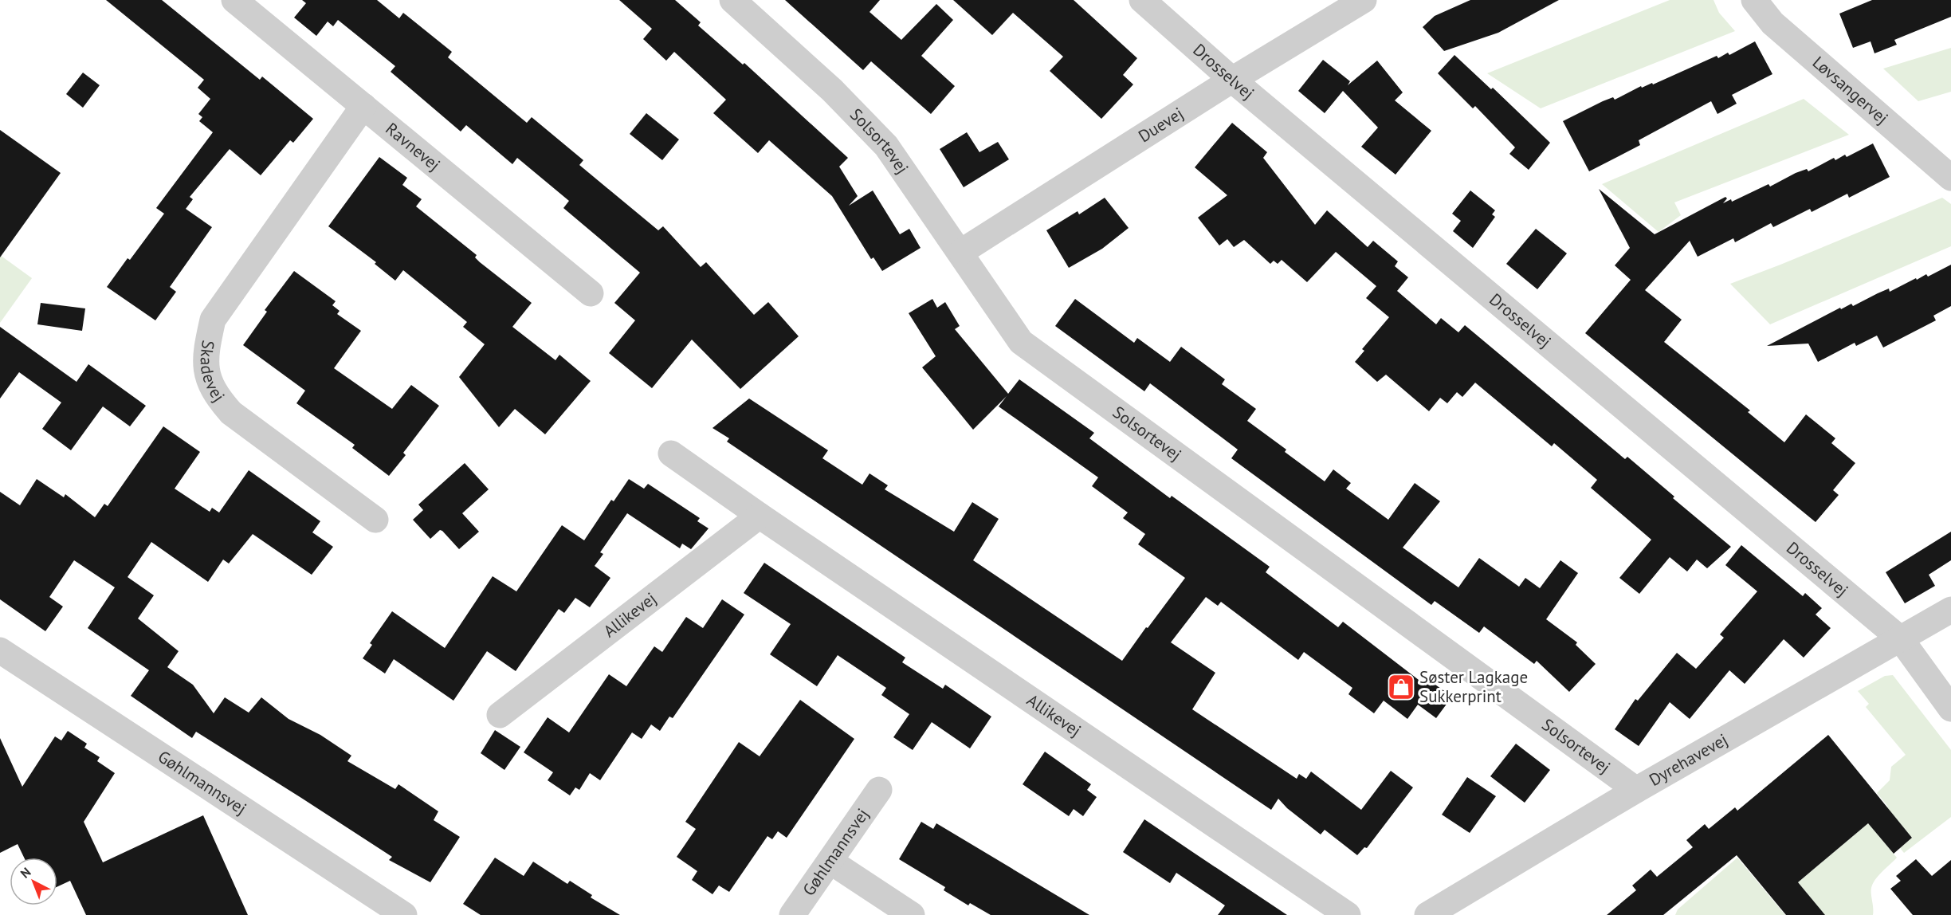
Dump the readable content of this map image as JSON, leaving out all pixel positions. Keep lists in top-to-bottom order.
{
  "streets": {
    "street": [
      "Drosselvej",
      "Løvsangervej",
      "Duevej",
      "Solsortevej",
      "Ravnevej",
      "Skadevej",
      "Allikevej",
      "Dyrehavevej",
      "Gøhlmannsvej"
    ]
  },
  "crossings": [
    ["Drosselvej", "Duevej"],
    ["Drosselvej", "Dyrehavevej"],
    ["Duevej", "Solsortevej"],
    ["Solsortevej", "Dyrehavevej"],
    ["Ravnevej", "Skadevej"]
  ],
  "places": {
    "shop": ["Søster Lagkage Sukkerprint"]
  },
  "north": "top left"
}
